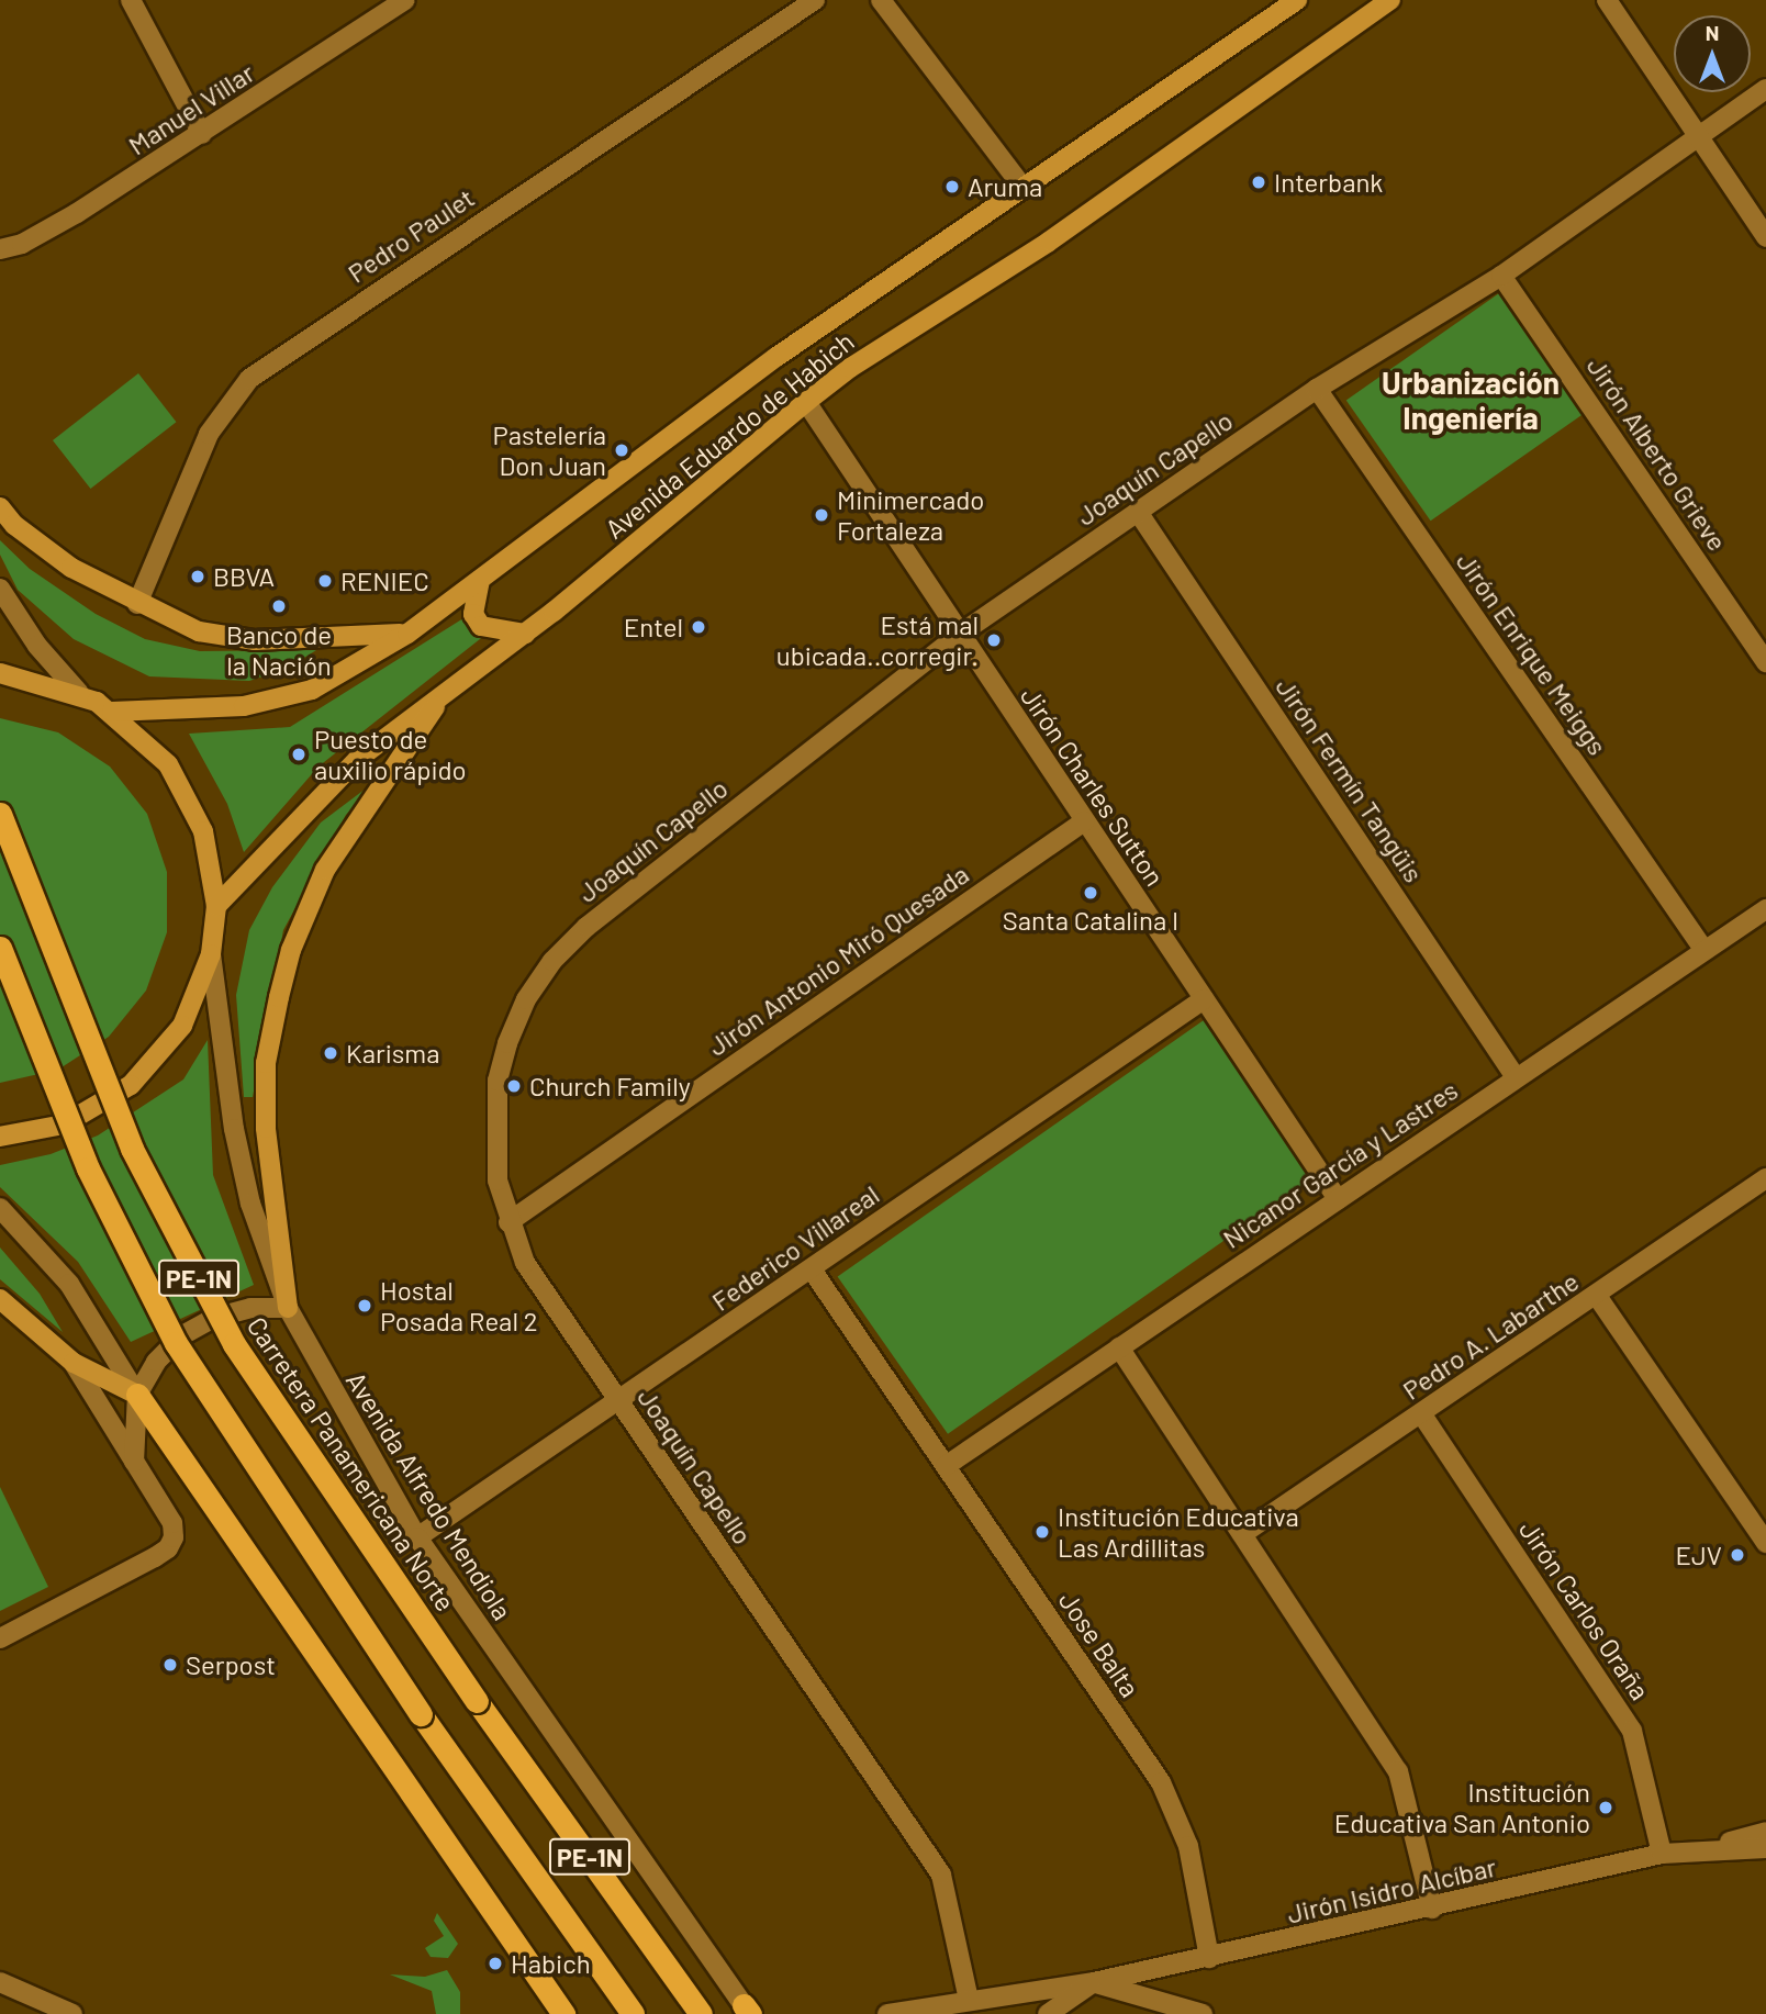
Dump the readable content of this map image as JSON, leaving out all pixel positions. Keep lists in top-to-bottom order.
{
  "streets": {
    "highway": ["PE-1N", "Carretera Panamericana Norte"],
    "main road": ["Avenida Eduardo de Habich"],
    "street": [
      "Manuel Villar",
      "Pedro Paulet",
      "Jirón Alberto Grieve",
      "Joaquín Capello",
      "Jirón Enrique Meiggs",
      "Jirón Fermín Tangüis",
      "Jirón Charles Sutton",
      "Jirón Antonio Miró Quesada",
      "Nicanor García y Lastres",
      "Federico Villareal",
      "Pedro A. Labarthe",
      "Avenida Alfredo Mendiola",
      "Jirón Carlos Oraña",
      "Jose Balta",
      "Jirón Isidro Alcíbar"
    ]
  },
  "crossings": [
    ["Avenida Eduardo de Habich", "Jirón Charles Sutton"],
    ["Jirón Alberto Grieve", "Joaquín Capello"],
    ["Joaquín Capello", "Jirón Enrique Meiggs"],
    ["Joaquín Capello", "Jirón Fermín Tangüis"],
    ["Joaquín Capello", "Jirón Charles Sutton"],
    ["Joaquín Capello", "Jirón Antonio Miró Quesada"],
    ["Joaquín Capello", "Federico Villareal"],
    ["Joaquín Capello", "Jirón Isidro Alcíbar"],
    ["Jirón Enrique Meiggs", "Nicanor García y Lastres"],
    ["Jirón Fermín Tangüis", "Nicanor García y Lastres"],
    ["Jirón Charles Sutton", "Jirón Antonio Miró Quesada"],
    ["Jirón Charles Sutton", "Nicanor García y Lastres"],
    ["Jirón Charles Sutton", "Federico Villareal"],
    ["Nicanor García y Lastres", "Jose Balta"],
    ["Federico Villareal", "Avenida Alfredo Mendiola"],
    ["Federico Villareal", "Jose Balta"],
    ["Pedro A. Labarthe", "Jirón Carlos Oraña"],
    ["Jirón Carlos Oraña", "Jirón Isidro Alcíbar"],
    ["Jose Balta", "Jirón Isidro Alcíbar"]
  ],
  "districts": ["Urbanización Ingeniería"],
  "places": [
    "Interbank",
    "Aruma",
    "Pastelería Don Juan",
    "Minimercado Fortaleza",
    "BBVA",
    "RENIEC",
    "Banco de la Nación",
    "Entel",
    "Está mal ubicada..corregir.",
    "Puesto de auxilio rápido",
    "Santa Catalina I",
    "Karisma",
    "Church Family",
    "Hostal Posada Real 2",
    "Institución Educativa Las Ardillitas",
    "EJV",
    "Serpost",
    "Institución Educativa San Antonio",
    "Habich"
  ],
  "north": "top"
}
